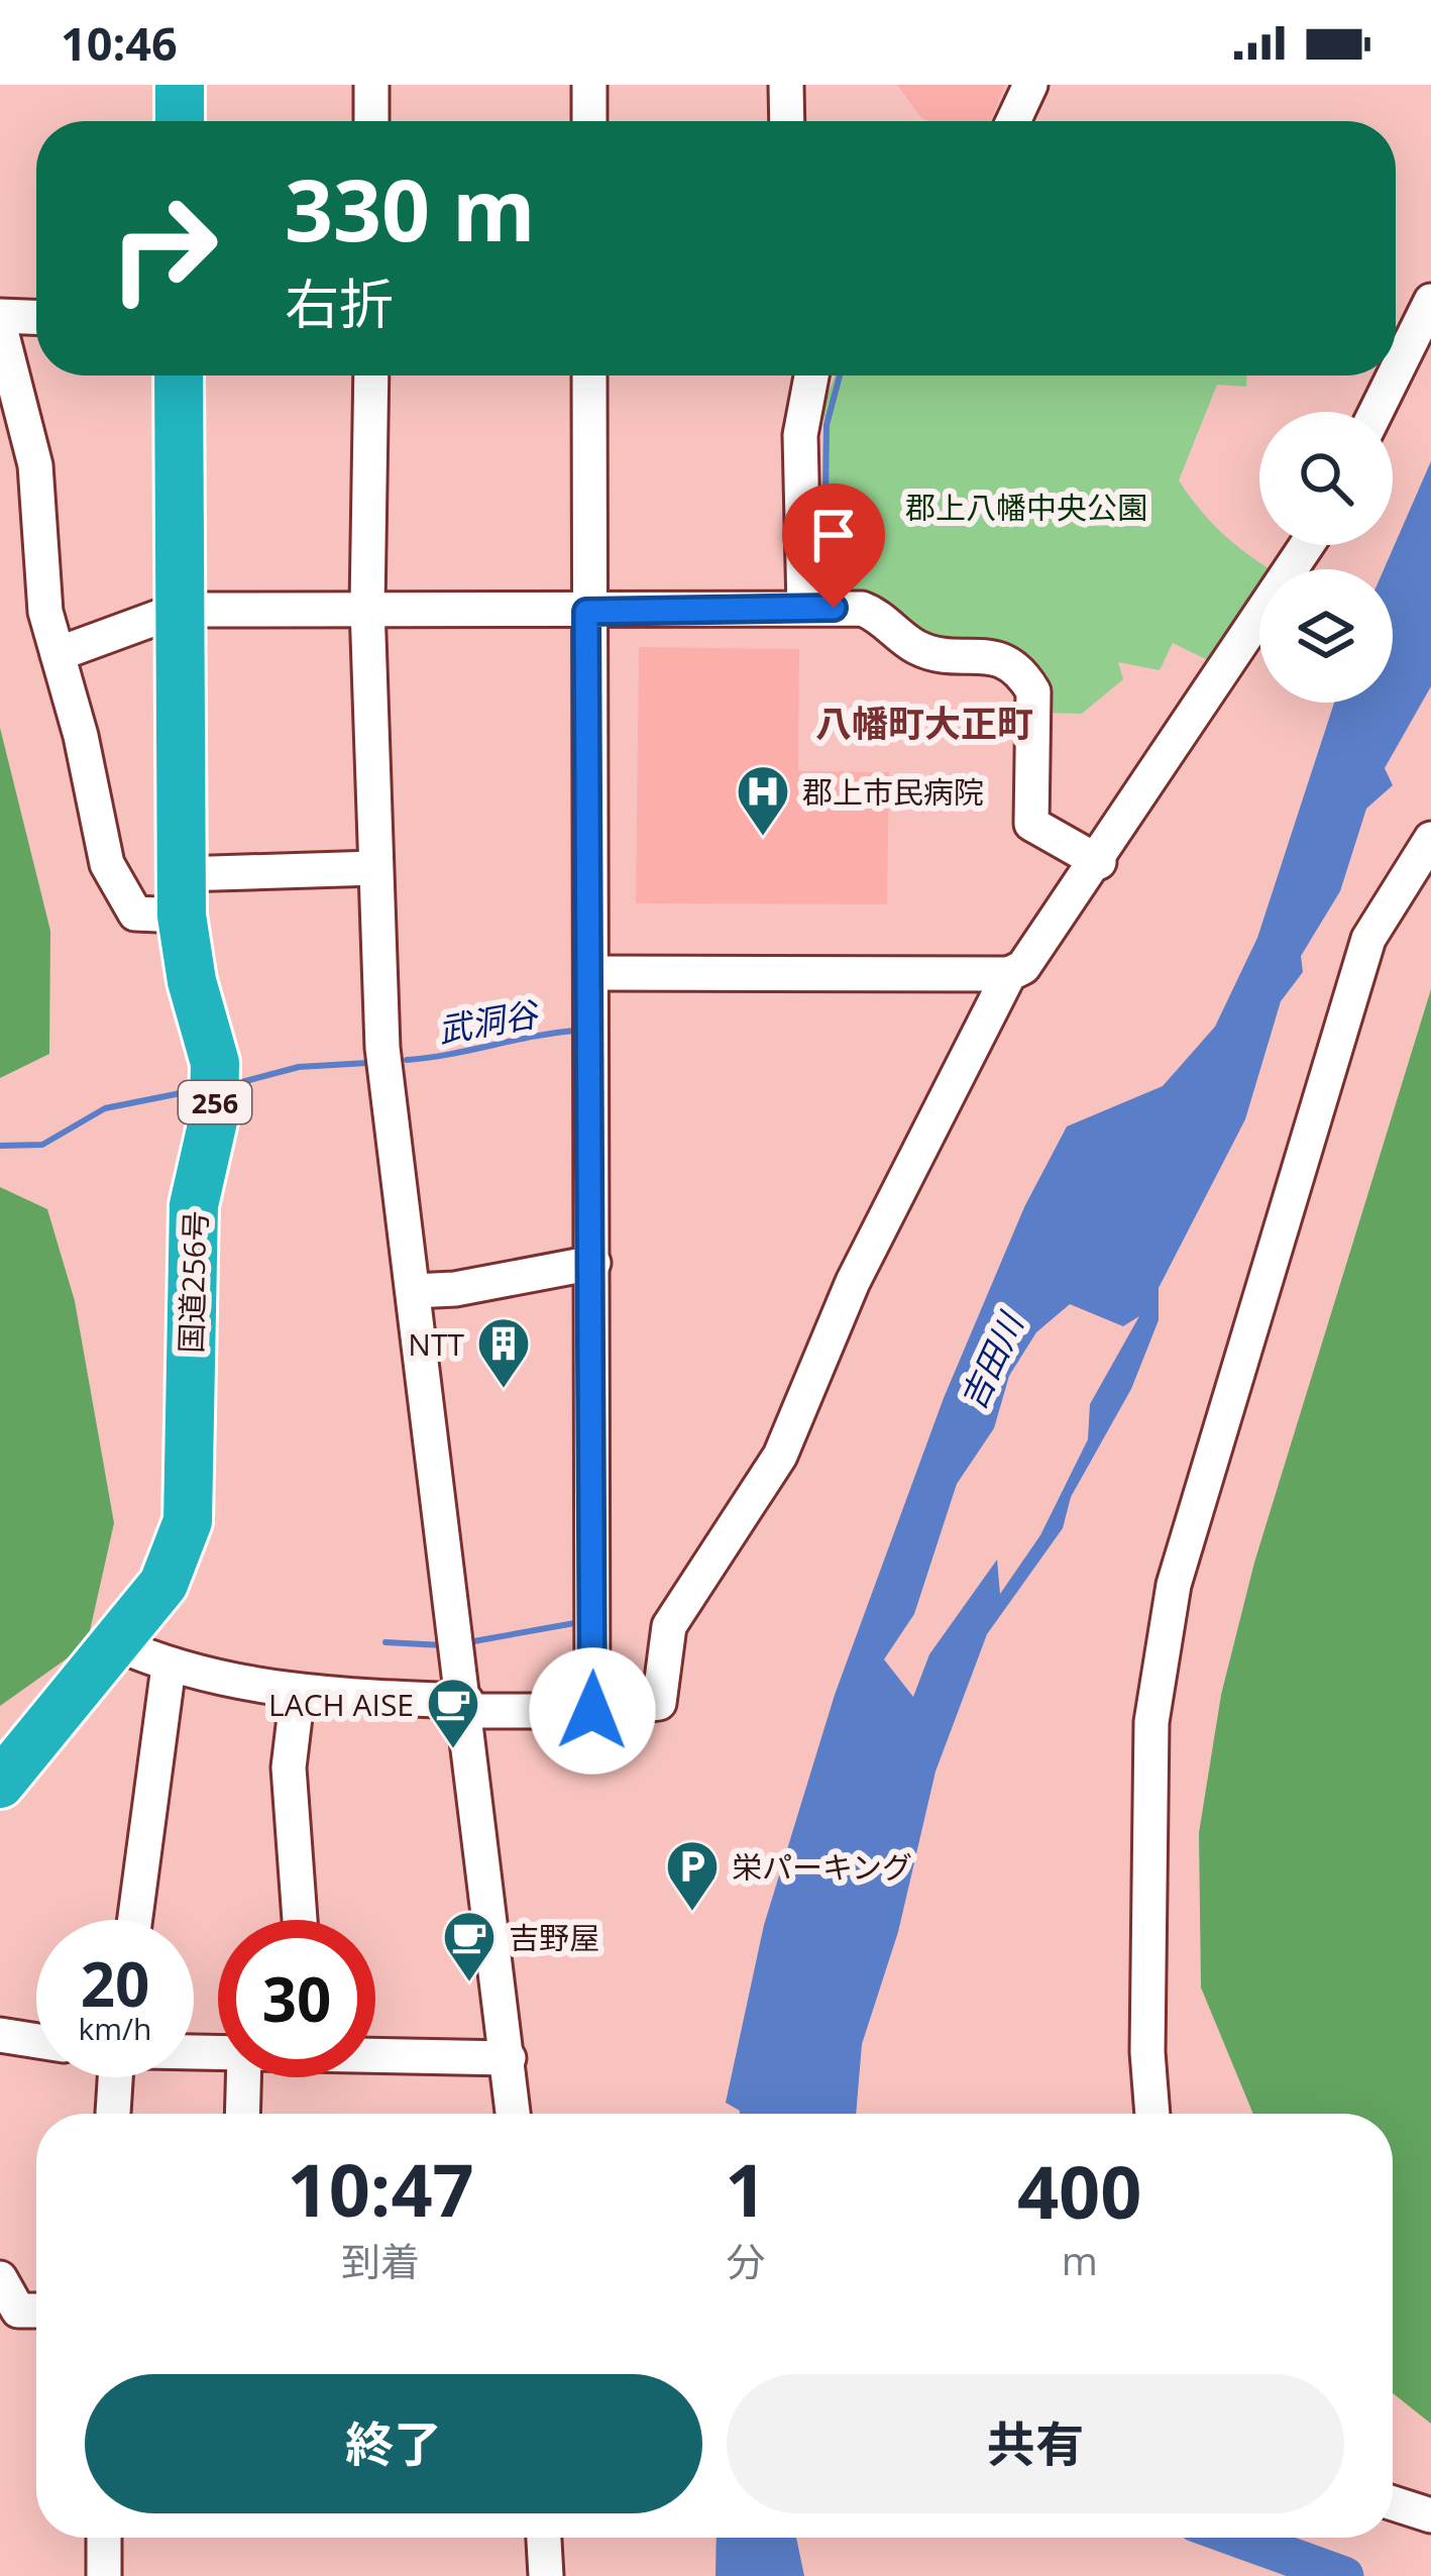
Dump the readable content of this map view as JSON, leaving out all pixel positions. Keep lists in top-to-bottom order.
{
  "streets": {
    "highway": ["256", "国道256号"]
  },
  "districts": ["八幡町大正町"],
  "water": ["武洞谷", "吉田川"],
  "parks": ["郡上八幡中央公園"],
  "places": {
    "hospital": ["郡上市民病院"],
    "building": ["NTT"],
    "cafe": ["LACH AISE", "吉野屋"],
    "parking": ["栄パーキング"]
  },
  "page": {
    "status": "10:46",
    "turn": ["330 m", "右折"],
    "speed": "20 km/h",
    "limit": "30",
    "eta": [
      "10:47",
      "到着",
      "1",
      "分",
      "400",
      "m"
    ],
    "buttons": ["終了", "共有"]
  }
}
